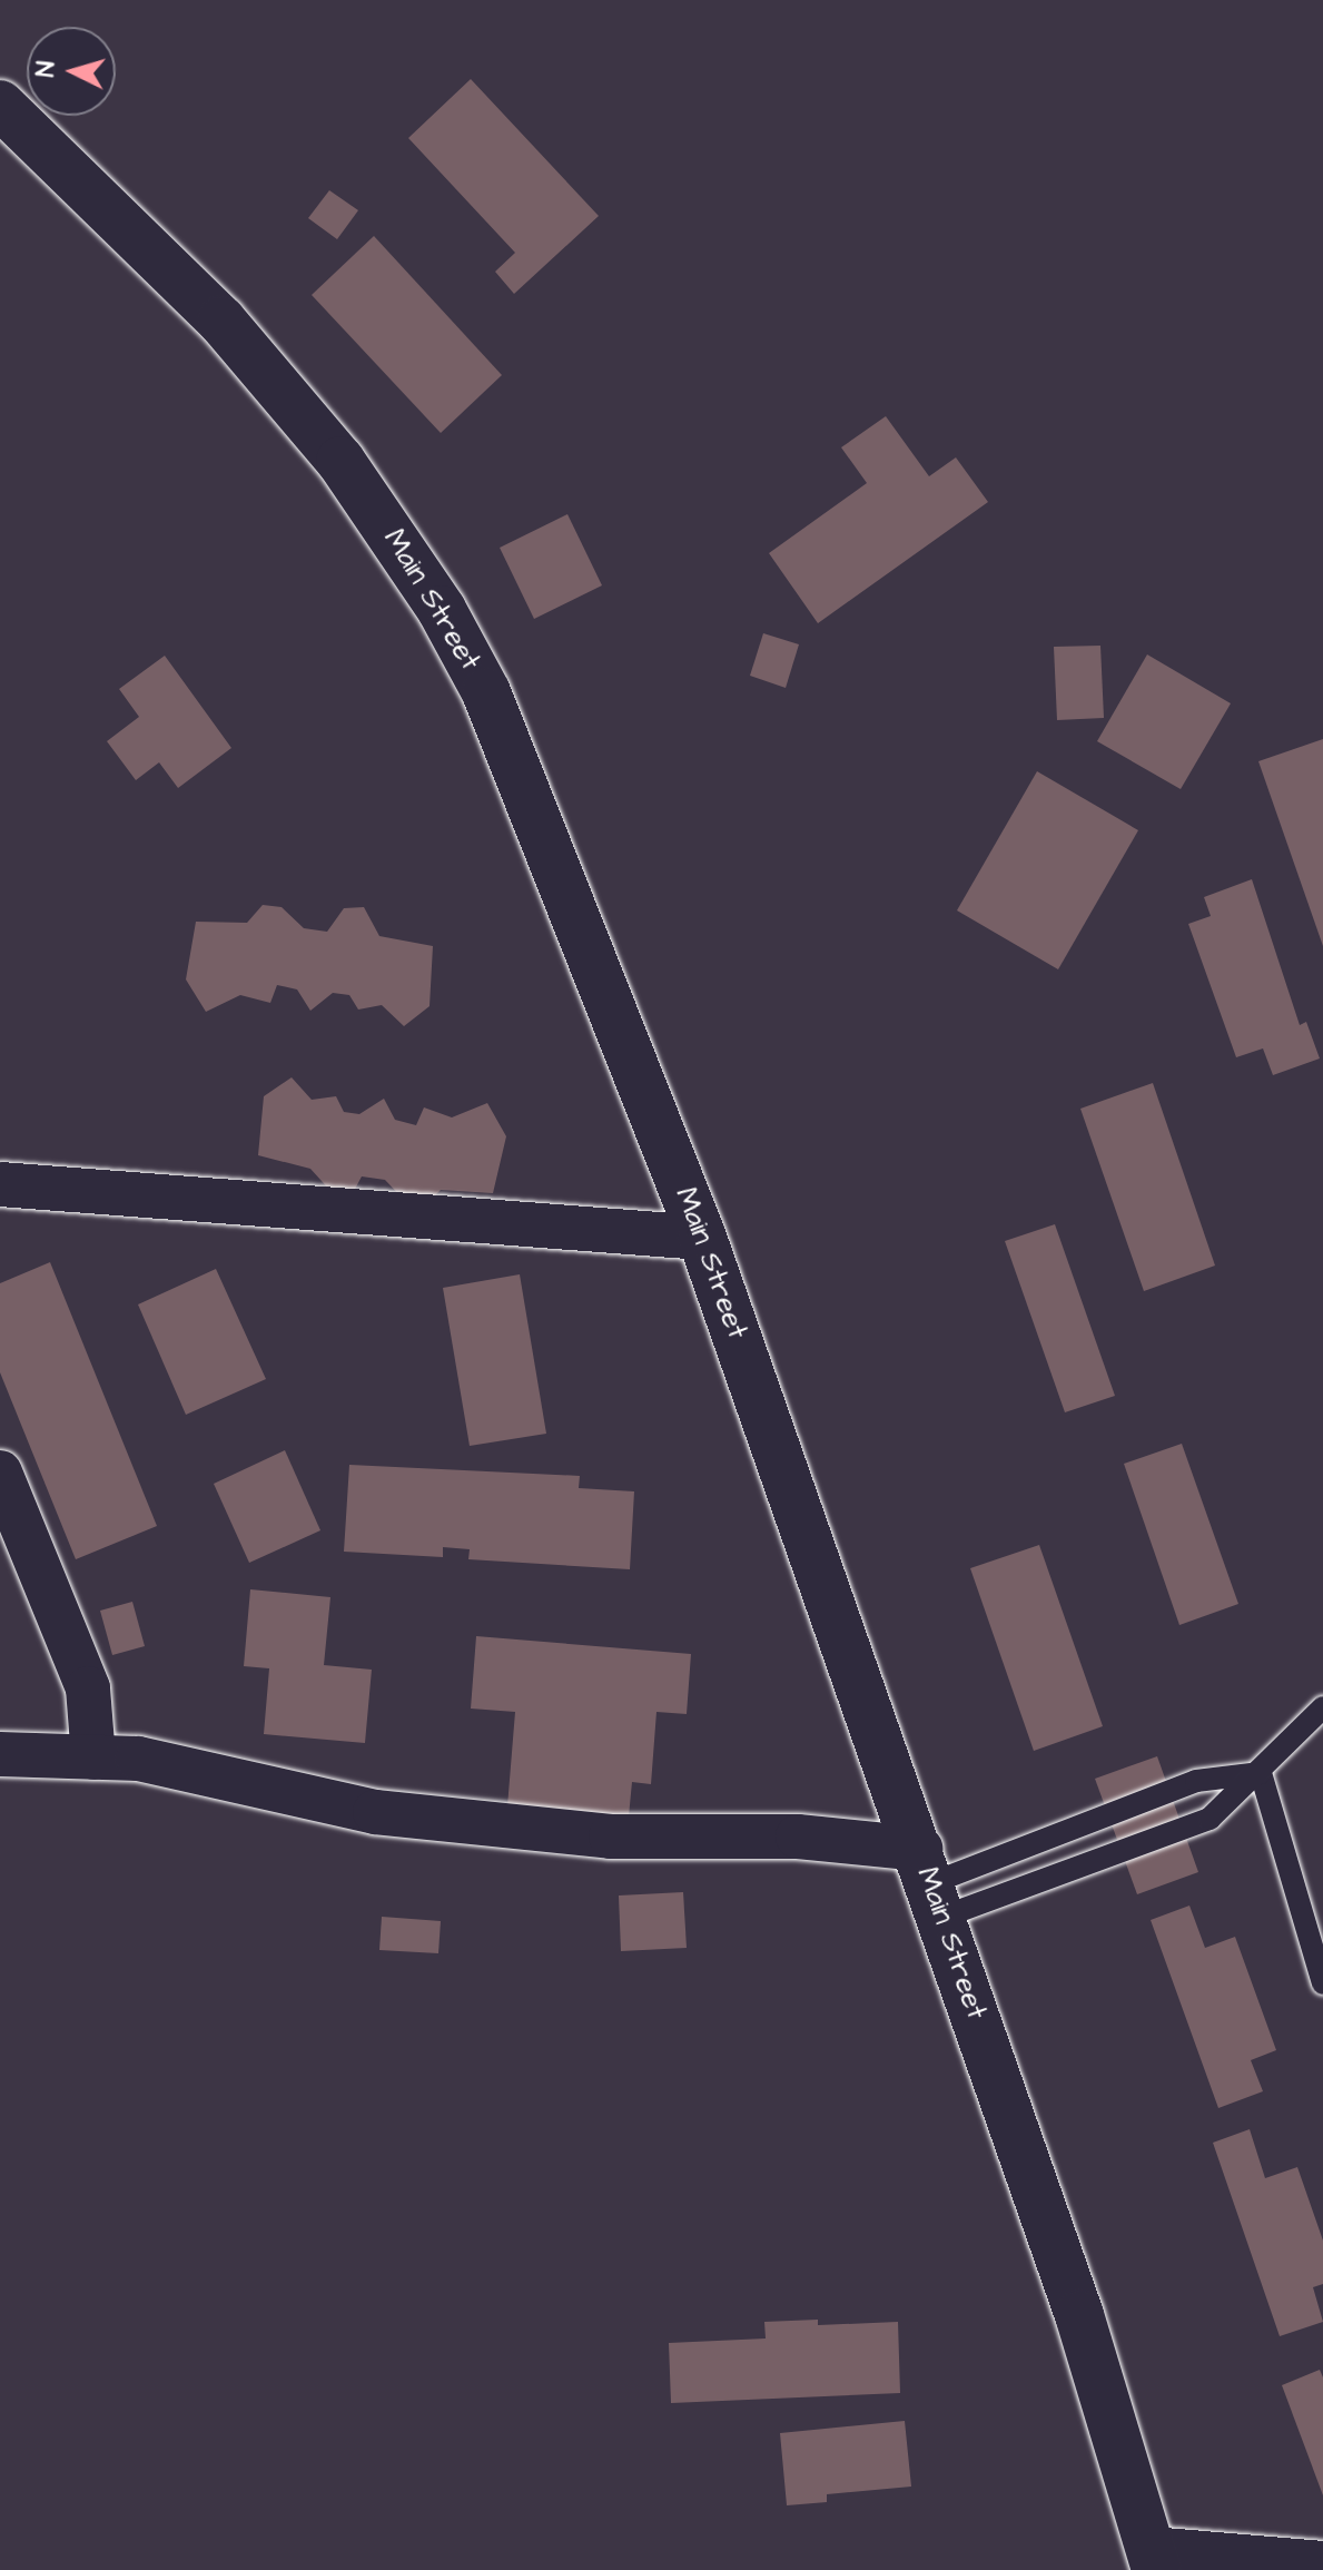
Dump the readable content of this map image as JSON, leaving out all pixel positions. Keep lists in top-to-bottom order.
{
  "streets": {
    "main road": ["Main Street"]
  },
  "north": "left"
}
